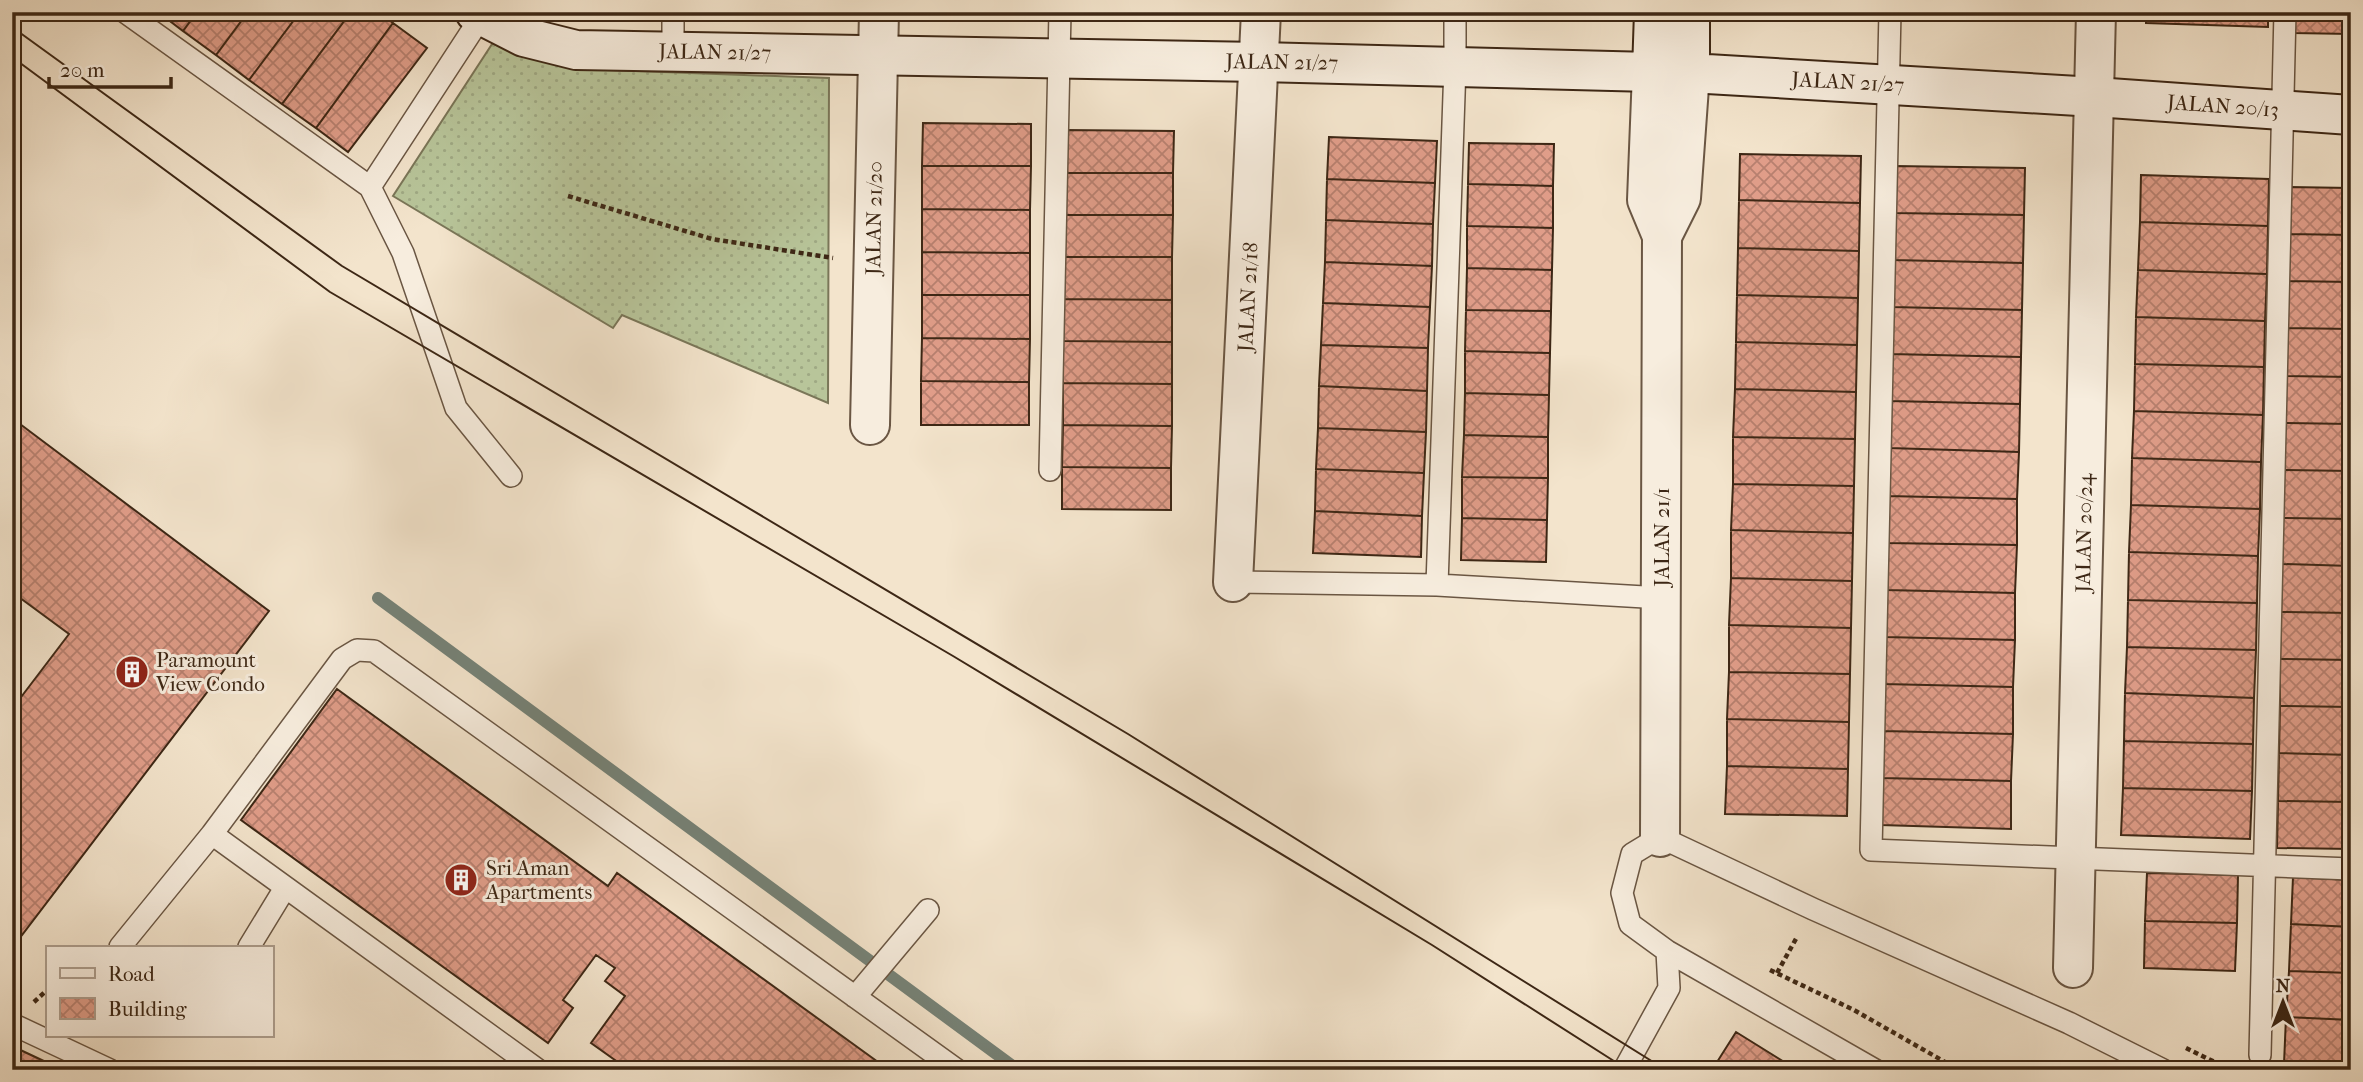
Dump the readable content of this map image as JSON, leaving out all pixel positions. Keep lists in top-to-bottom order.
{
  "streets": {
    "street": [
      "JALAN 21/27",
      "JALAN 20/13",
      "JALAN 21/20",
      "JALAN 21/18",
      "JALAN 20/24",
      "JALAN 21/1"
    ]
  },
  "crossings": [
    ["JALAN 21/27", "JALAN 20/13"],
    ["JALAN 21/27", "JALAN 21/20"],
    ["JALAN 21/27", "JALAN 21/18"],
    ["JALAN 21/27", "JALAN 20/24"],
    ["JALAN 21/27", "JALAN 21/1"],
    ["JALAN 20/13", "JALAN 20/24"]
  ],
  "places": {
    "building": ["Paramount View Condo", "Sri Aman Apartments"]
  },
  "legend": ["Road", "Building"],
  "scale_bar": "20 m",
  "north": "top"
}
